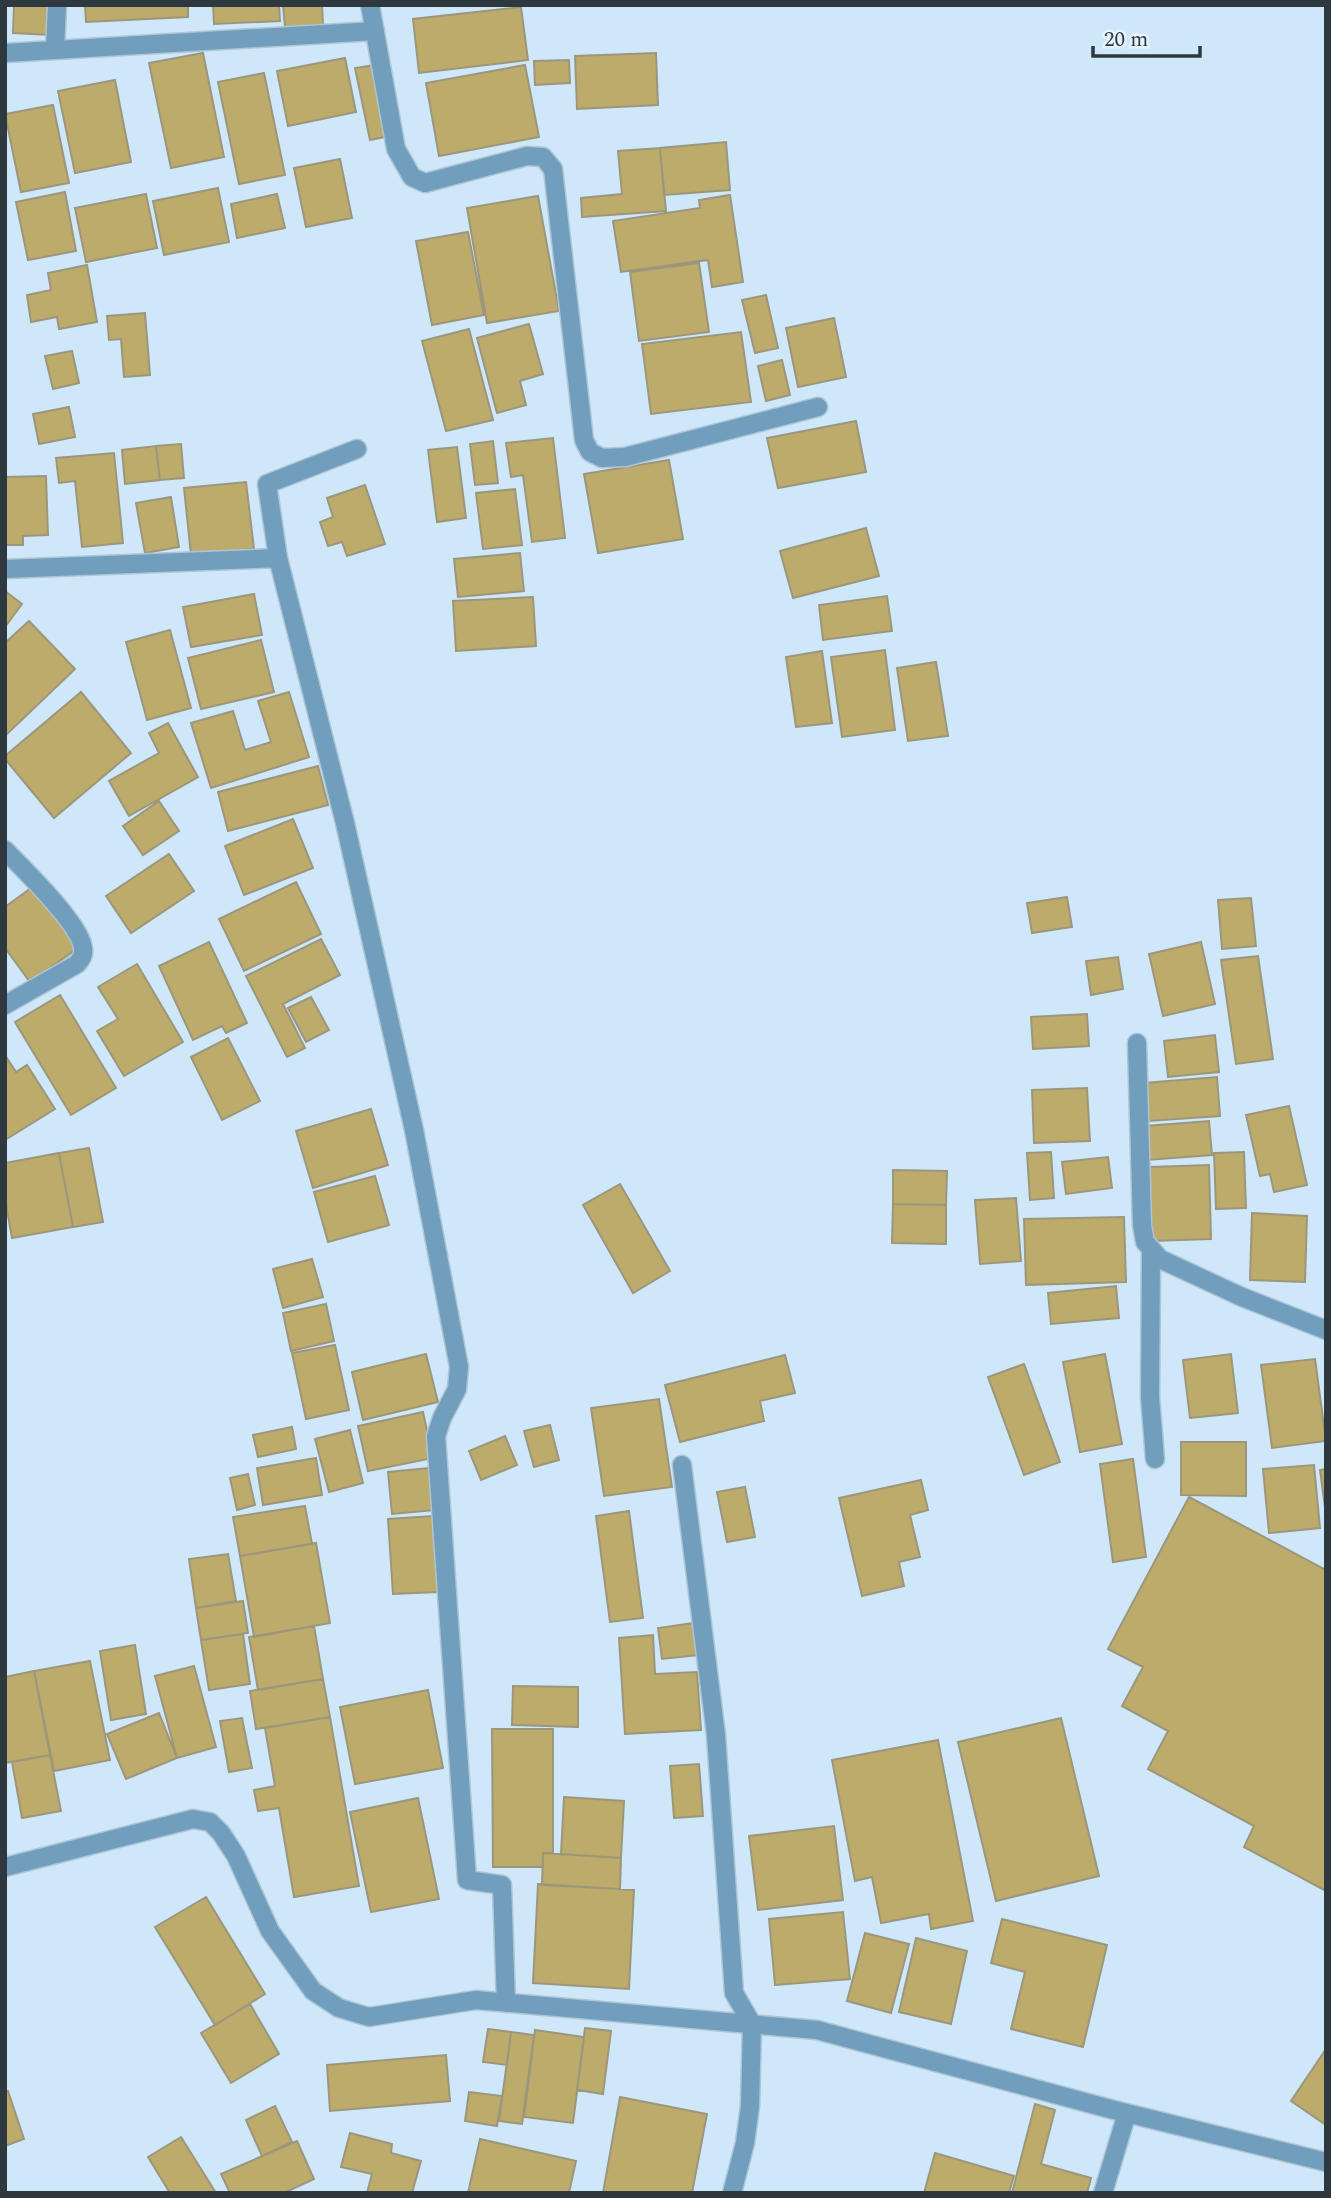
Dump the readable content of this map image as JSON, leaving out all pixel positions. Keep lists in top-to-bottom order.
{
  "scale_bar": "20 m"
}
